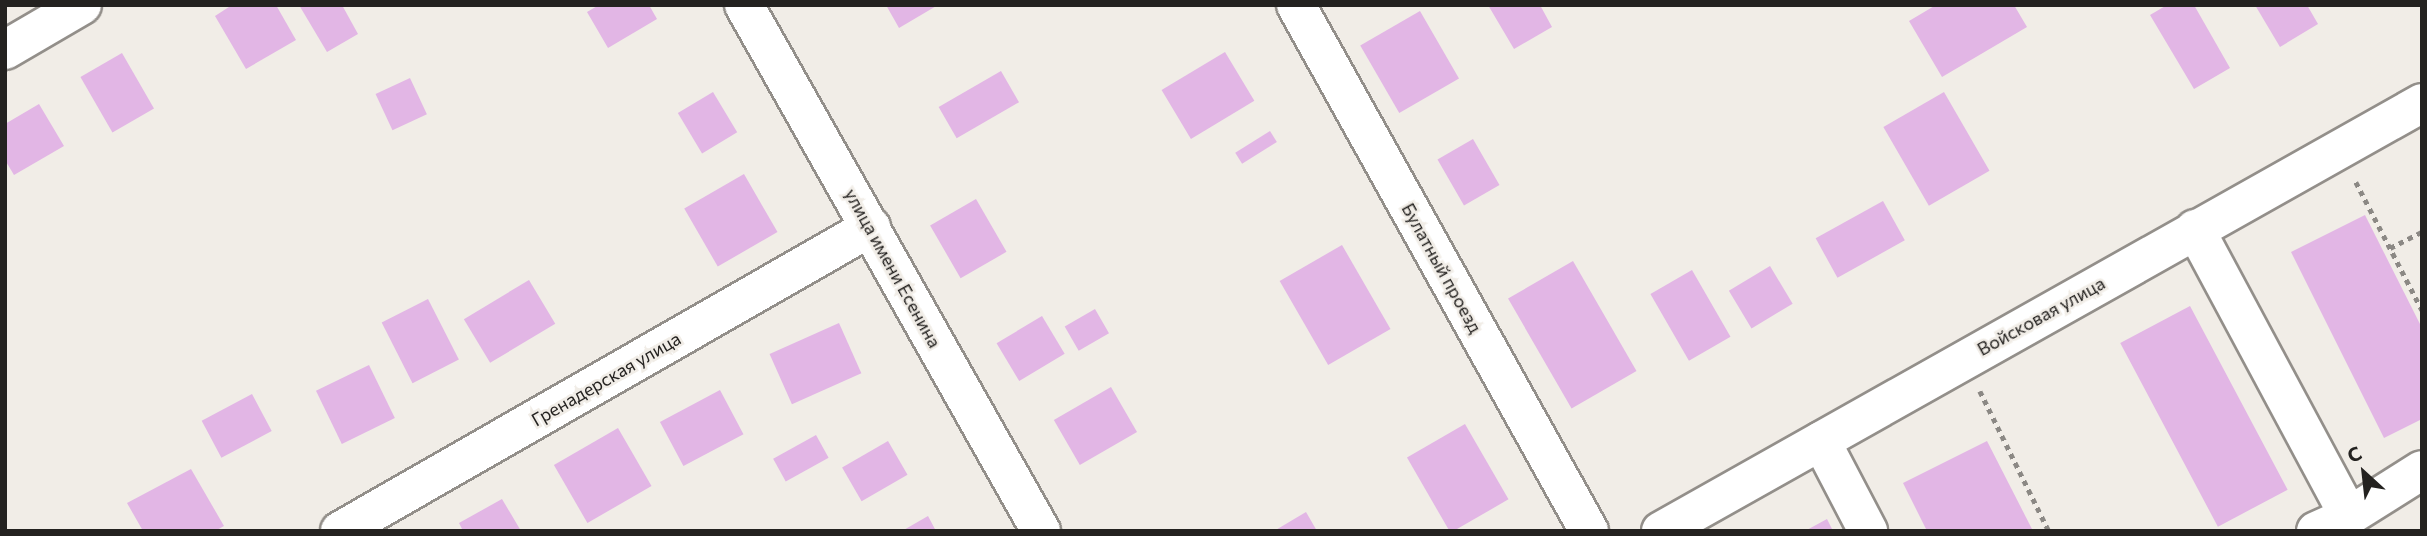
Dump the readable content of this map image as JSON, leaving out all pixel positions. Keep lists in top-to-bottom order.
{
  "streets": {
    "street": [
      "улица имени Есенина",
      "Булатный проезд",
      "Войсковая улица",
      "Гренадерская улица"
    ]
  },
  "crossings": [
    ["улица имени Есенина", "Гренадерская улица"]
  ],
  "north": "top left"
}
